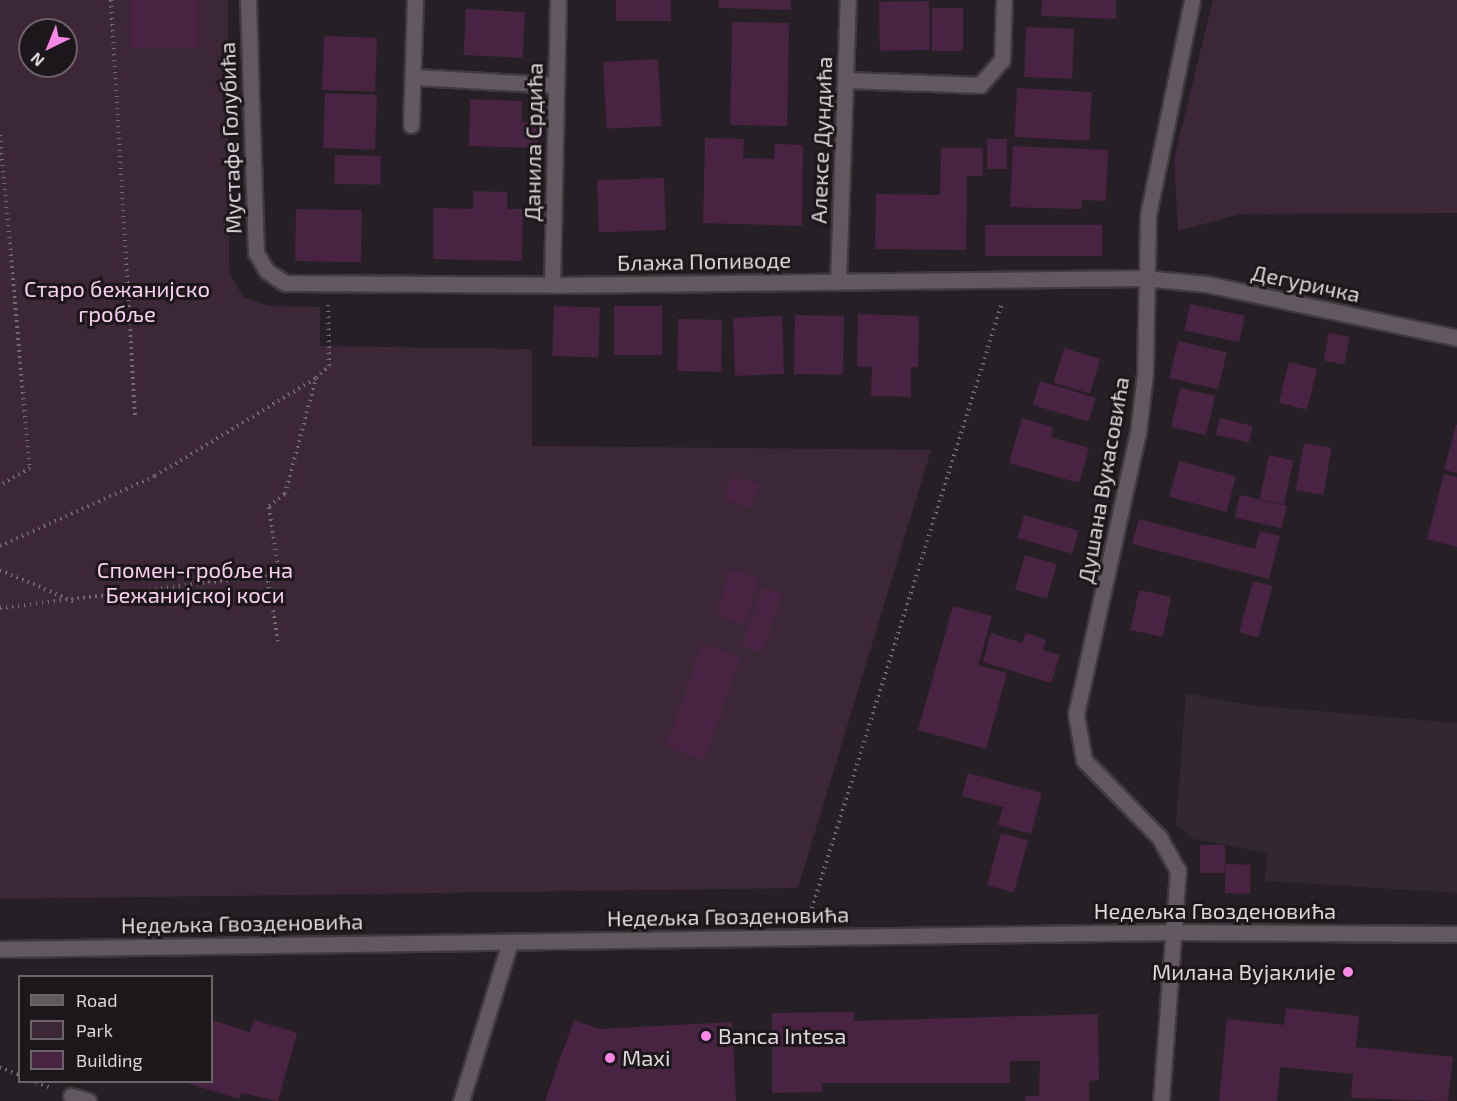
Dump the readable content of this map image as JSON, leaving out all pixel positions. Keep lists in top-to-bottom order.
{
  "streets": {
    "street": [
      "Мустафе Голубића",
      "Алексе Дундића",
      "Данила Срдића",
      "Блажа Попиводе",
      "Дегуричка",
      "Душана Вукасовића",
      "Недељка Гвозденовића"
    ]
  },
  "crossings": [
    ["Мустафе Голубића", "Блажа Попиводе"],
    ["Алексе Дундића", "Блажа Попиводе"],
    ["Данила Срдића", "Блажа Попиводе"],
    ["Блажа Попиводе", "Дегуричка"],
    ["Блажа Попиводе", "Душана Вукасовића"],
    ["Дегуричка", "Душана Вукасовића"],
    ["Душана Вукасовића", "Недељка Гвозденовића"]
  ],
  "parks": ["Старо бежанијско гробље", "Спомен-гробље на Бежанијској коси"],
  "places": ["Милана Вујаклије", "Banca Intesa", "Maxi"],
  "legend": ["Road", "Park", "Building"],
  "north": "bottom left"
}
